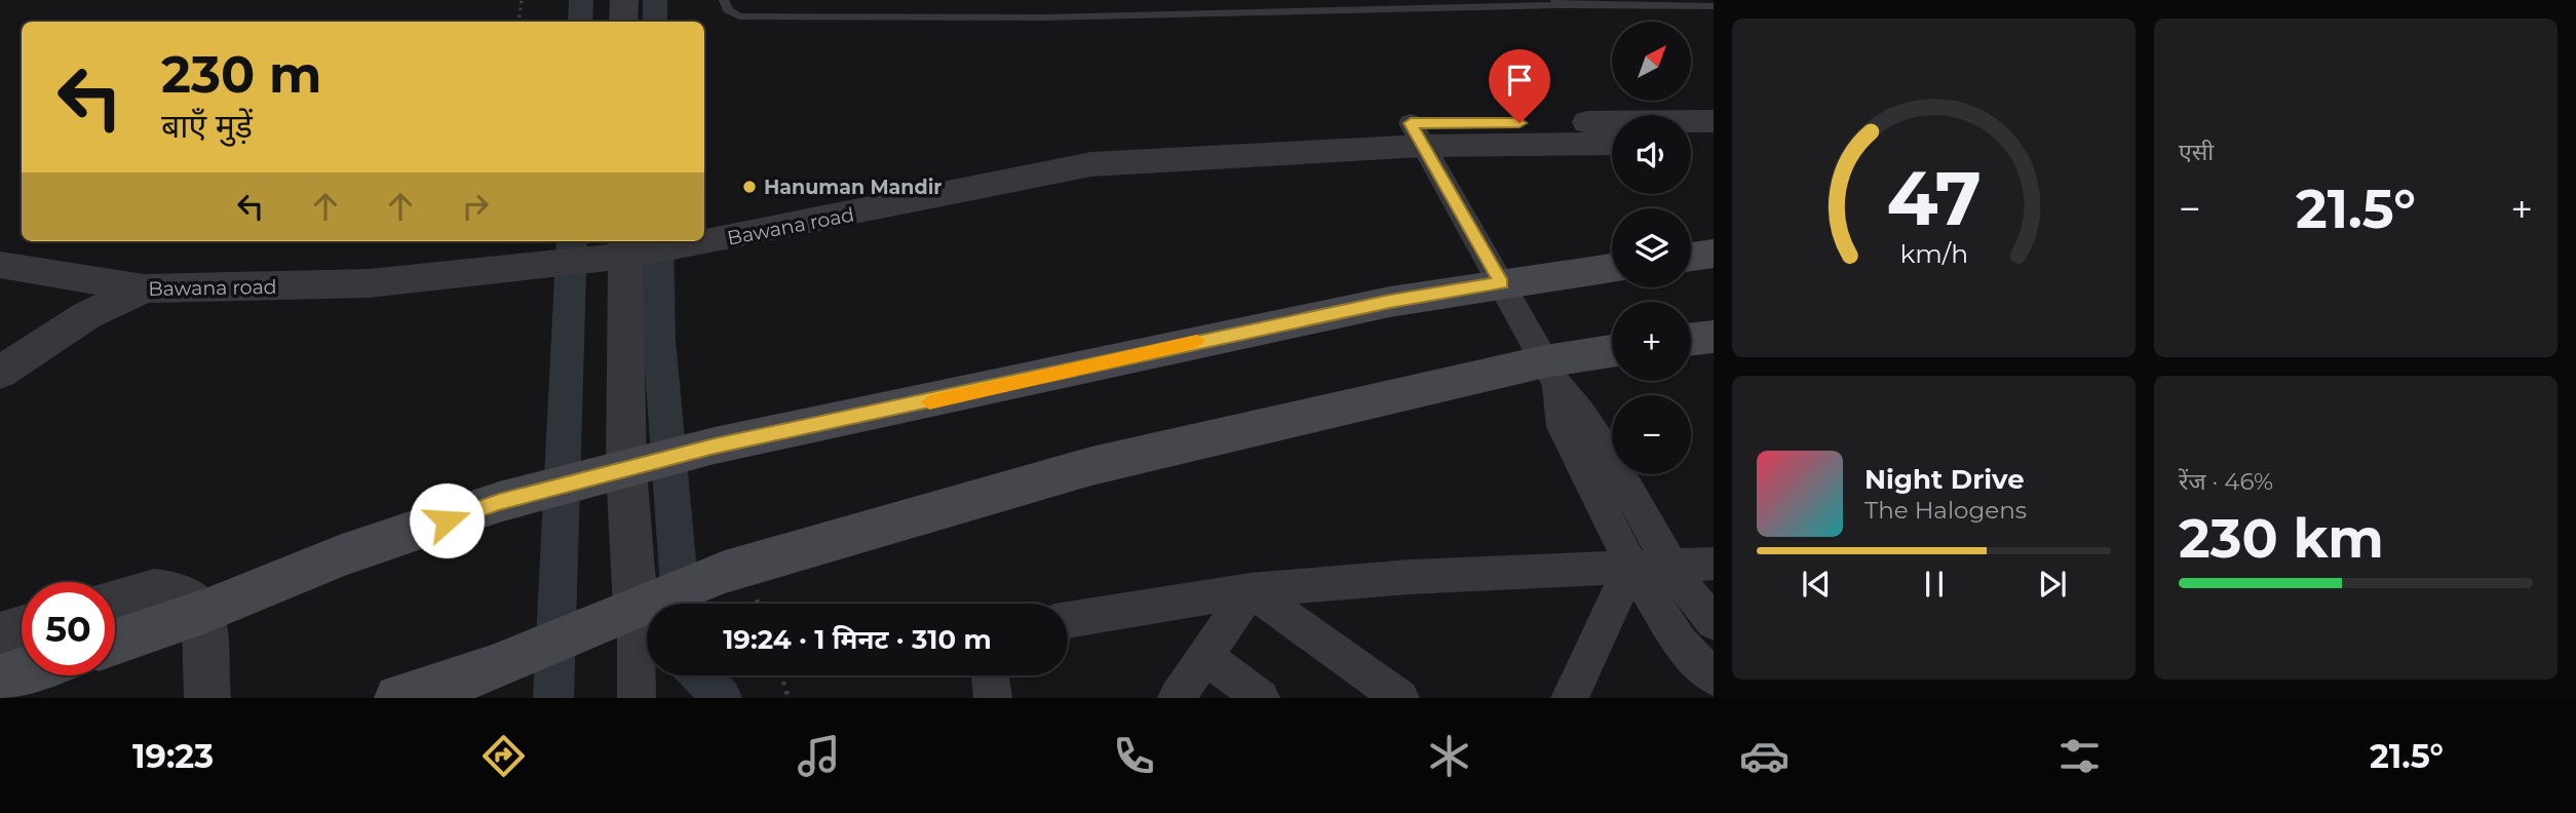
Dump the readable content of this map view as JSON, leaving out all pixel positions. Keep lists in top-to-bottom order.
{
  "streets": {
    "street": ["Bawana road"]
  },
  "places": ["Hanuman Mandir"],
  "north": "top right",
  "page": {
    "tile": [
      "एसी",
      ["रेंज · 46%", "230 km"]
    ],
    "map_buttons": ["+", "−"],
    "turn": ["230 m", "बाएँ मुड़ें"],
    "heat": ["−", "21.5°", "+"],
    "song": ["Night Drive", "The Halogens"],
    "limit": "50",
    "trip": "19:24 · 1 मिनट · 310 m",
    "tabs": ["19:23", "21.5°"],
    "gauge": ["47", "km/h"]
  }
}
